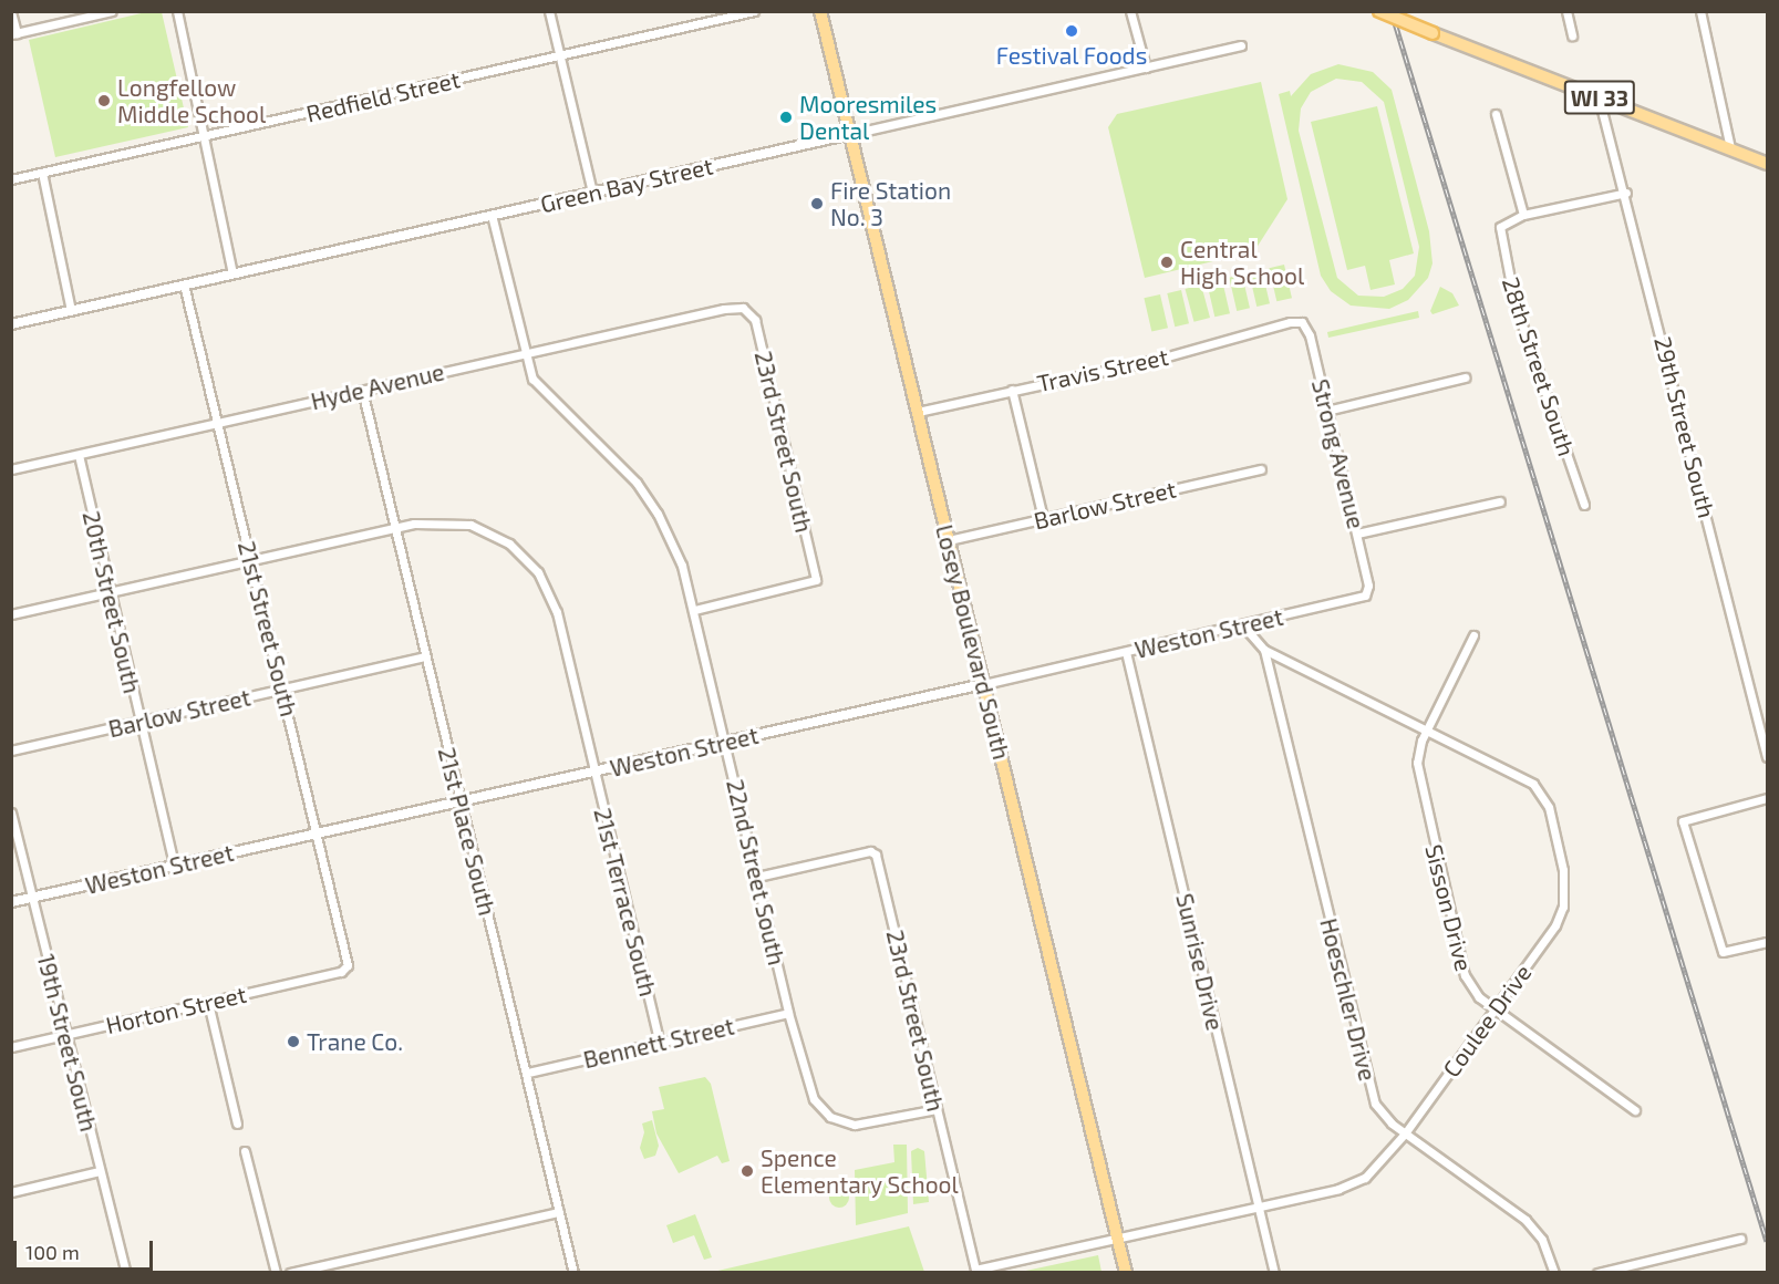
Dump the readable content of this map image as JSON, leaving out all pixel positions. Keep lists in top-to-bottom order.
{
  "streets": {
    "main road": ["WI 33", "Losey Boulevard South"],
    "street": [
      "Redfield Street",
      "Green Bay Street",
      "28th Street South",
      "Travis Street",
      "Hyde Avenue",
      "29th Street South",
      "23rd Street South",
      "Strong Avenue",
      "Barlow Street",
      "20th Street South",
      "21st Street South",
      "Weston Street",
      "21st Place South",
      "22nd Street South",
      "21st Terrace South",
      "Sisson Drive",
      "Sunrise Drive",
      "Hoeschler Drive",
      "Horton Street",
      "Coulee Drive",
      "19th Street South",
      "Bennett Street"
    ]
  },
  "crossings": [
    ["WI 33", "29th Street South"],
    ["Green Bay Street", "21st Street South"],
    ["Green Bay Street", "Losey Boulevard South"],
    ["Green Bay Street", "22nd Street South"],
    ["Travis Street", "Strong Avenue"],
    ["Travis Street", "Losey Boulevard South"],
    ["Hyde Avenue", "23rd Street South"],
    ["Hyde Avenue", "20th Street South"],
    ["Hyde Avenue", "21st Street South"],
    ["Hyde Avenue", "21st Place South"],
    ["Hyde Avenue", "22nd Street South"],
    ["23rd Street South", "22nd Street South"],
    ["23rd Street South", "Coulee Drive"],
    ["Strong Avenue", "Weston Street"],
    ["Barlow Street", "20th Street South"],
    ["Barlow Street", "21st Street South"],
    ["Barlow Street", "Losey Boulevard South"],
    ["Barlow Street", "21st Place South"],
    ["20th Street South", "Weston Street"],
    ["21st Street South", "Weston Street"],
    ["21st Street South", "Horton Street"],
    ["Weston Street", "Losey Boulevard South"],
    ["Weston Street", "21st Place South"],
    ["Weston Street", "22nd Street South"],
    ["Weston Street", "21st Terrace South"],
    ["Weston Street", "Sunrise Drive"],
    ["Weston Street", "Coulee Drive"],
    ["Weston Street", "19th Street South"],
    ["Losey Boulevard South", "Coulee Drive"],
    ["21st Place South", "21st Terrace South"],
    ["21st Place South", "Bennett Street"],
    ["22nd Street South", "Bennett Street"],
    ["21st Terrace South", "Bennett Street"],
    ["Sisson Drive", "Coulee Drive"],
    ["Sunrise Drive", "Coulee Drive"],
    ["Hoeschler Drive", "Coulee Drive"],
    ["Horton Street", "19th Street South"]
  ],
  "places": [
    "Festival Foods",
    "Longfellow Middle School",
    "Mooresmiles Dental",
    "Fire Station No. 3",
    "Central High School",
    "Trane Co.",
    "Spence Elementary School"
  ],
  "scale_bar": "100 m"
}
